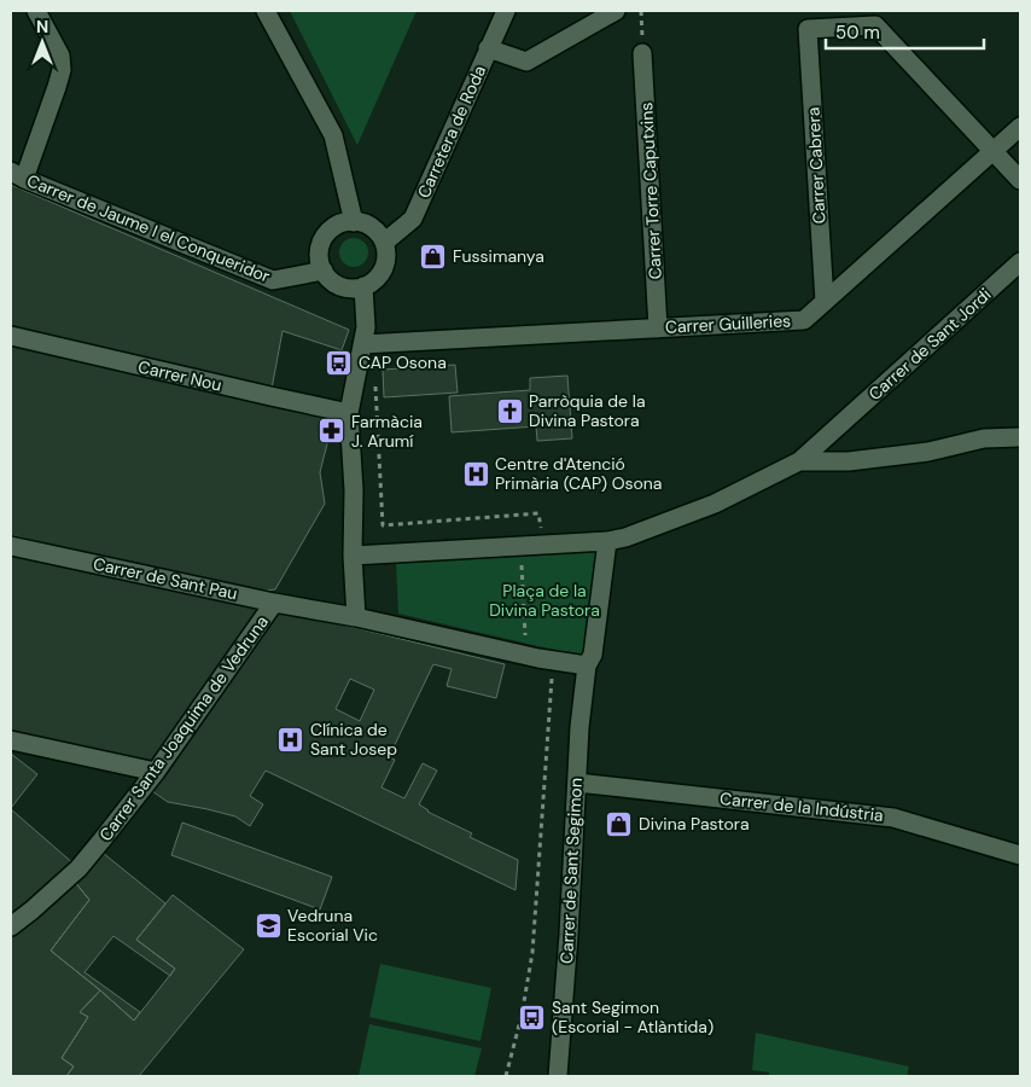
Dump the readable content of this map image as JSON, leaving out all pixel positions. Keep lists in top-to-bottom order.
{
  "streets": {
    "street": [
      "Carretera de Roda",
      "Carrer Cabrera",
      "Carrer Torre Caputxins",
      "Carrer de Jaume I el Conqueridor",
      "Carrer Guilleries",
      "Carrer de Sant Jordi",
      "Carrer Nou",
      "Carrer de Sant Pau",
      "Carrer Santa Joaquima de Vedruna",
      "Carrer de la Indústria",
      "Carrer de Sant Segimon"
    ]
  },
  "crossings": [
    ["Carretera de Roda", "Carrer de Jaume I el Conqueridor"],
    ["Carrer Cabrera", "Carrer Guilleries"],
    ["Carrer Torre Caputxins", "Carrer Guilleries"],
    ["Carrer de Sant Pau", "Carrer Santa Joaquima de Vedruna"],
    ["Carrer de la Indústria", "Carrer de Sant Segimon"]
  ],
  "parks": ["Plaça de la Divina Pastora"],
  "places": {
    "shop": ["Fussimanya", "Divina Pastora"],
    "bus stop": ["CAP Osona", "Sant Segimon (Escorial - Atlàntida)"],
    "church": ["Parròquia de la Divina Pastora"],
    "pharmacy": ["Farmàcia J. Arumí"],
    "hospital": ["Centre d'Atenció Primària (CAP) Osona", "Clínica de Sant Josep"],
    "school or university": ["Vedruna Escorial Vic"]
  },
  "scale_bar": "50 m",
  "north": "top"
}
